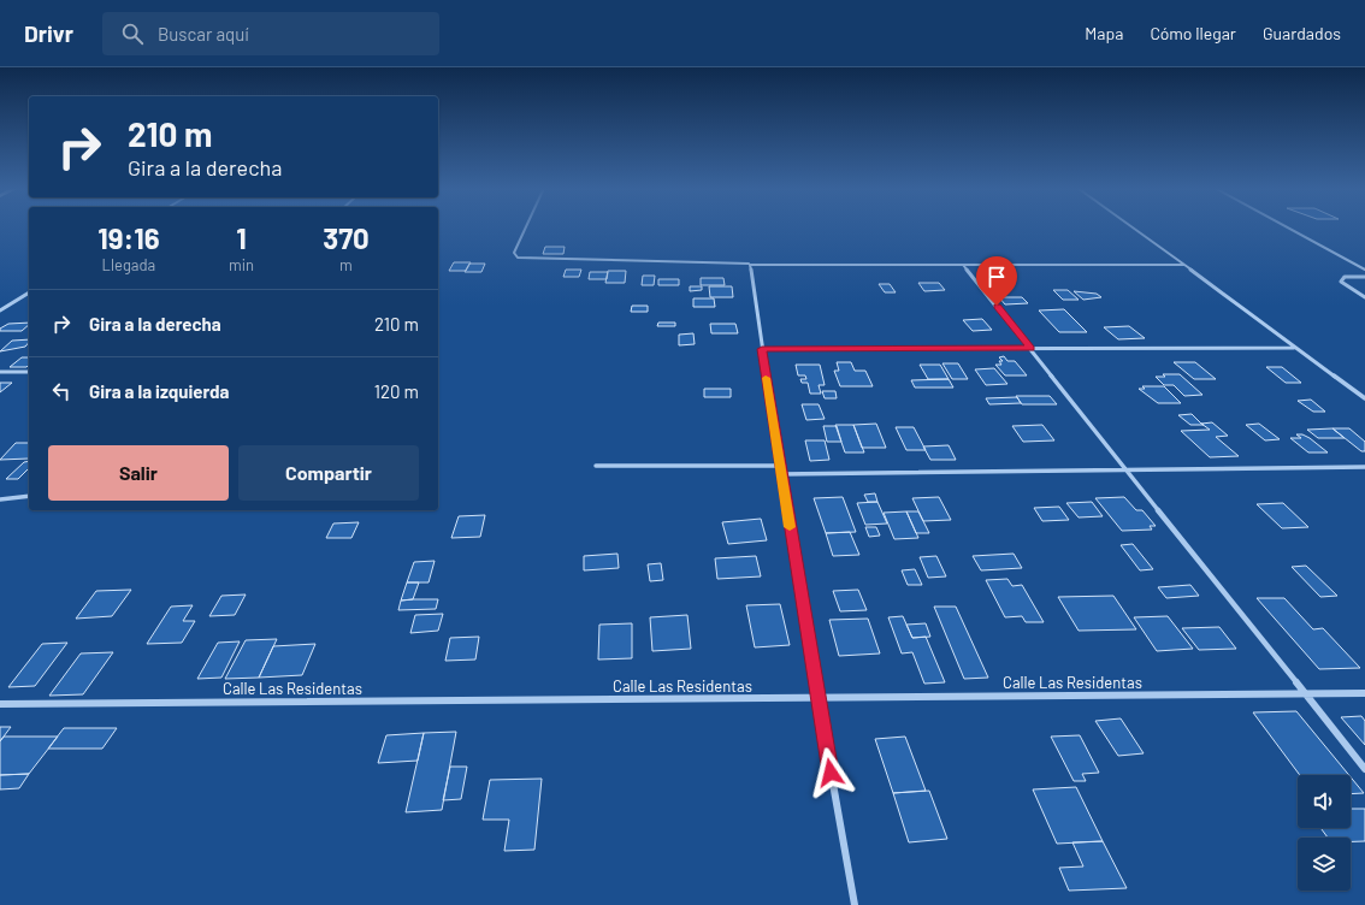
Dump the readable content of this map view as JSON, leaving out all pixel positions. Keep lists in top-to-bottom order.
{
  "streets": {
    "street": ["Calle Las Residentas"]
  },
  "page": {
    "header": "Drivr",
    "search": "Buscar aquí",
    "nav": ["Mapa", "Cómo llegar", "Guardados"],
    "turn": ["210 m", "Gira a la derecha"],
    "eta": [
      "19:16",
      "Llegada",
      "1",
      "min",
      "370",
      "m"
    ],
    "list": [
      {
        "name": "Gira a la derecha",
        "value": "210 m"
      },
      {
        "name": "Gira a la izquierda",
        "value": "120 m"
      }
    ],
    "buttons": ["Salir", "Compartir"]
  }
}
